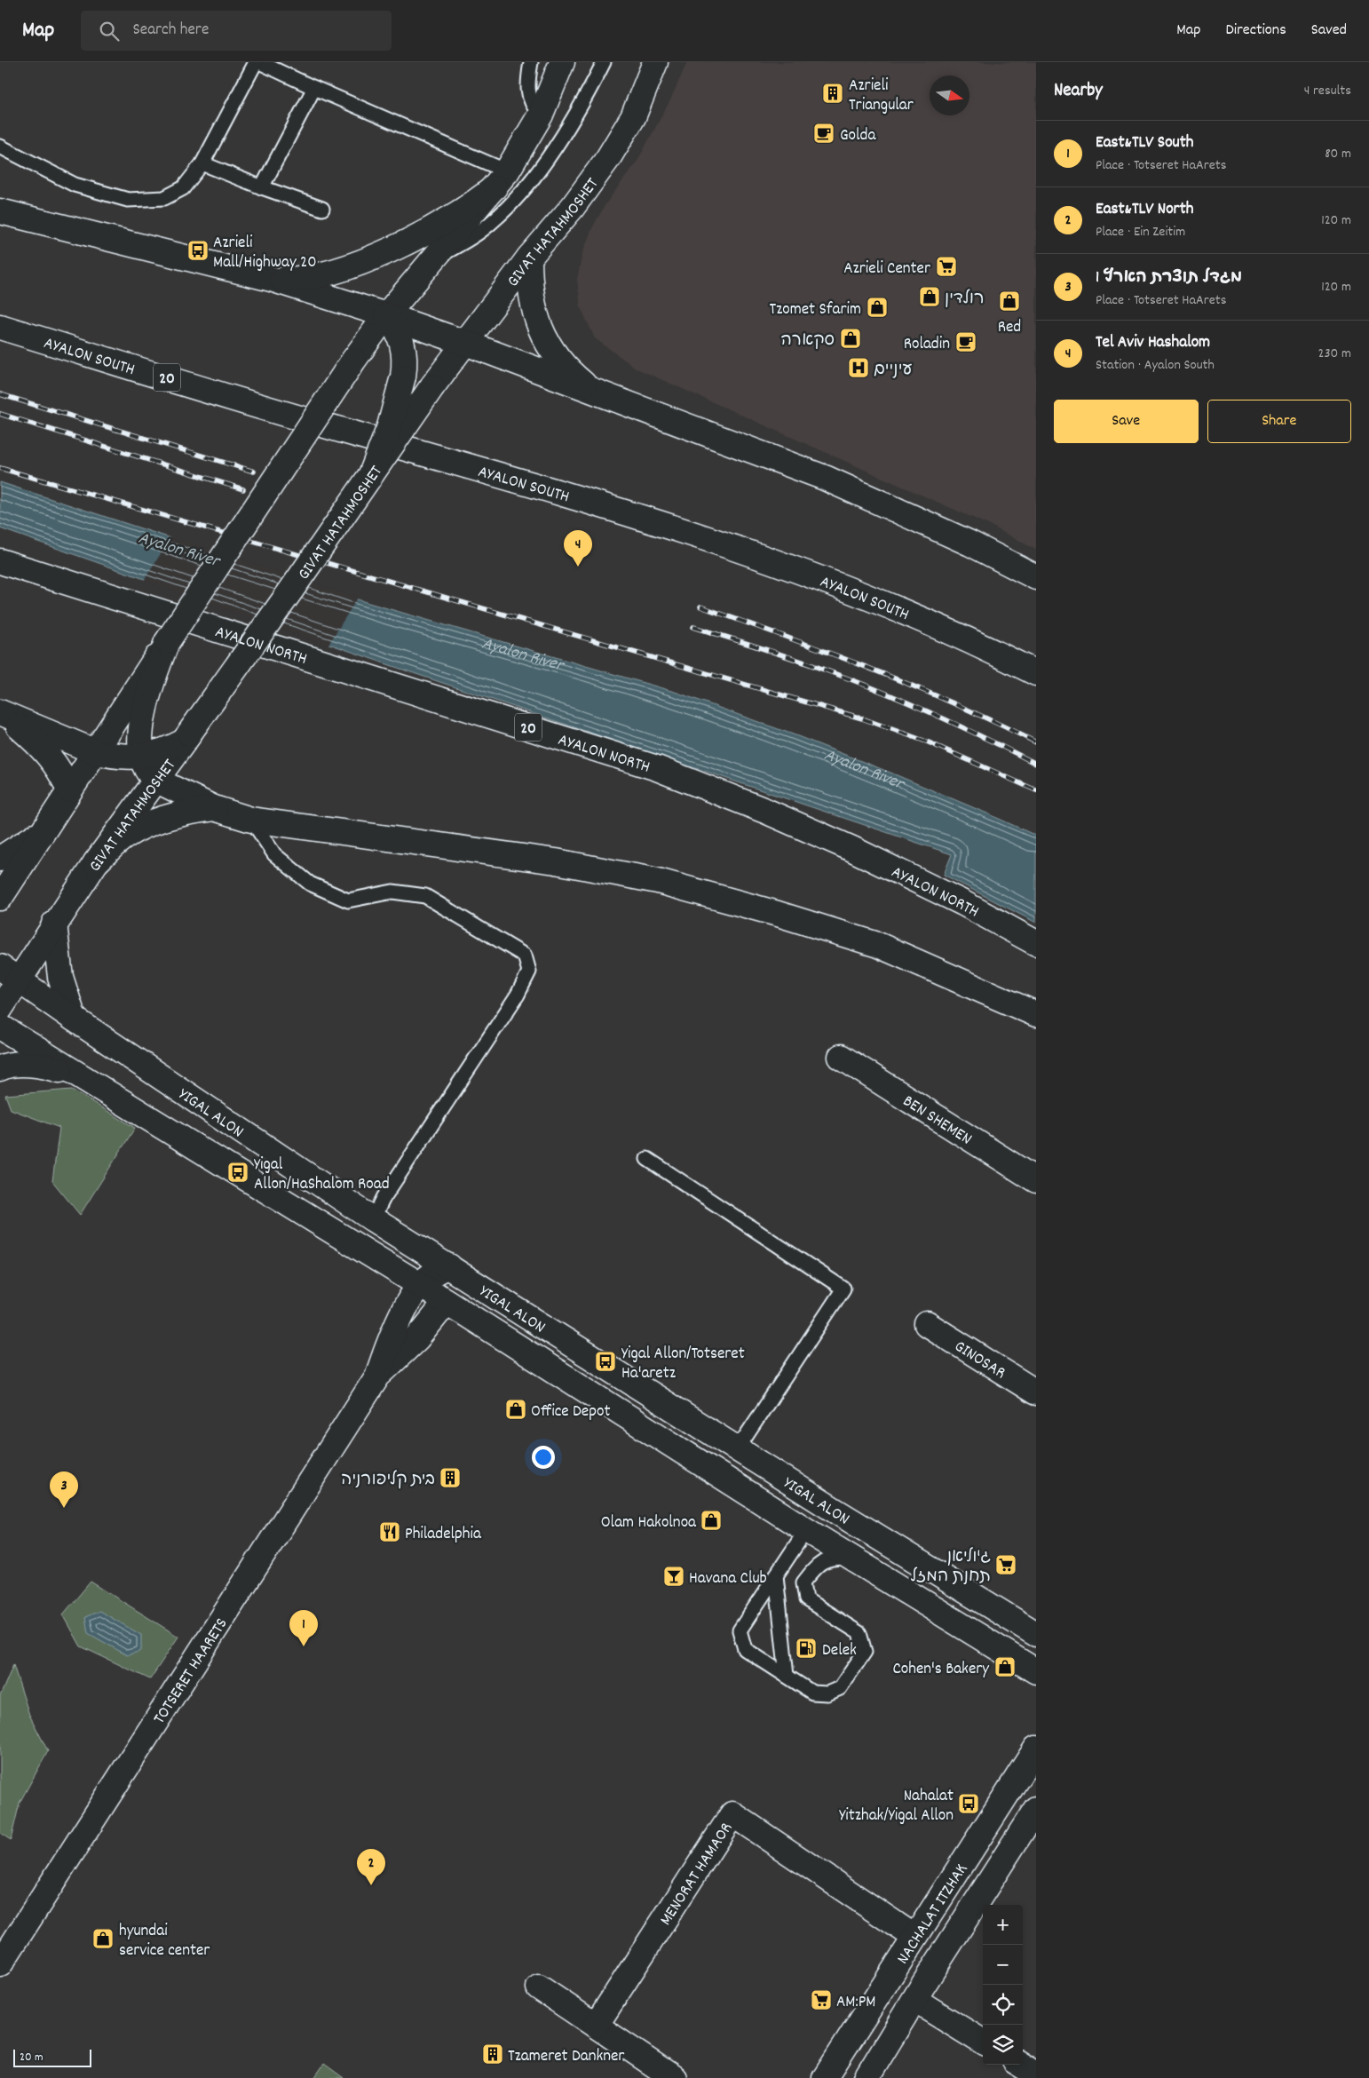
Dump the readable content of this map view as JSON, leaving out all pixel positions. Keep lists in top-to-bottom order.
{
  "streets": {
    "main road": [
      "GIVAT HATAHMOSHET",
      "AYALON SOUTH",
      "20",
      "AYALON NORTH",
      "YIGAL ALON",
      "BEN SHEMEN",
      "GINOSAR",
      "TOTSERET HAARETS",
      "MENORAT HAMAOR",
      "NACHALAT ITZHAK"
    ]
  },
  "crossings": [
    ["GIVAT HATAHMOSHET", "YIGAL ALON"],
    ["YIGAL ALON", "TOTSERET HAARETS"],
    ["MENORAT HAMAOR", "NACHALAT ITZHAK"]
  ],
  "water": ["Ayalon River"],
  "places": {
    "building": ["Azrieli Triangular", "בית קליפורניה", "Tzameret Dankner"],
    "cafe": ["Golda", "Roladin"],
    "bus stop": [
      "Azrieli Mall/Highway 20",
      "Yigal Allon/HaShalom Road",
      "Yigal Allon/Totseret Ha'aretz",
      "Nahalat Yitzhak/Yigal Allon"
    ],
    "supermarket": ["Azrieli Center", "ג'וליאן תחנת המזל", "AM:PM"],
    "shop": [
      "רולדין",
      "Red",
      "Tzomet Sfarim",
      "סקארה",
      "Office Depot",
      "Olam Hakolnoa",
      "Cohen's Bakery",
      "hyundai service center"
    ],
    "hospital": ["עיניים"],
    "restaurant": ["Philadelphia"],
    "bar": ["Havana Club"],
    "fuel station": ["Delek"]
  },
  "scale_bar": "20 m",
  "north": "right",
  "page": {
    "header": "Map",
    "search": "Search here",
    "nav": ["Map", "Directions", "Saved"],
    "heading": ["Nearby", "4 results"],
    "list": [
      {
        "mark": "1",
        "name": "East&TLV South",
        "note": "Place · Totseret HaArets",
        "value": "80 m"
      },
      {
        "mark": "2",
        "name": "East&TLV North",
        "note": "Place · Ein Zeitim",
        "value": "120 m"
      },
      {
        "mark": "3",
        "name": "מגדל תוצרת הארץ 1",
        "note": "Place · Totseret HaArets",
        "value": "120 m"
      },
      {
        "mark": "4",
        "name": "Tel Aviv Hashalom",
        "note": "Station · Ayalon South",
        "value": "230 m"
      }
    ],
    "buttons": ["Save", "Share"],
    "pins": [
      "4",
      "3",
      "1",
      "2"
    ],
    "map_buttons": ["+", "−"],
    "scale": "20 m"
  }
}
